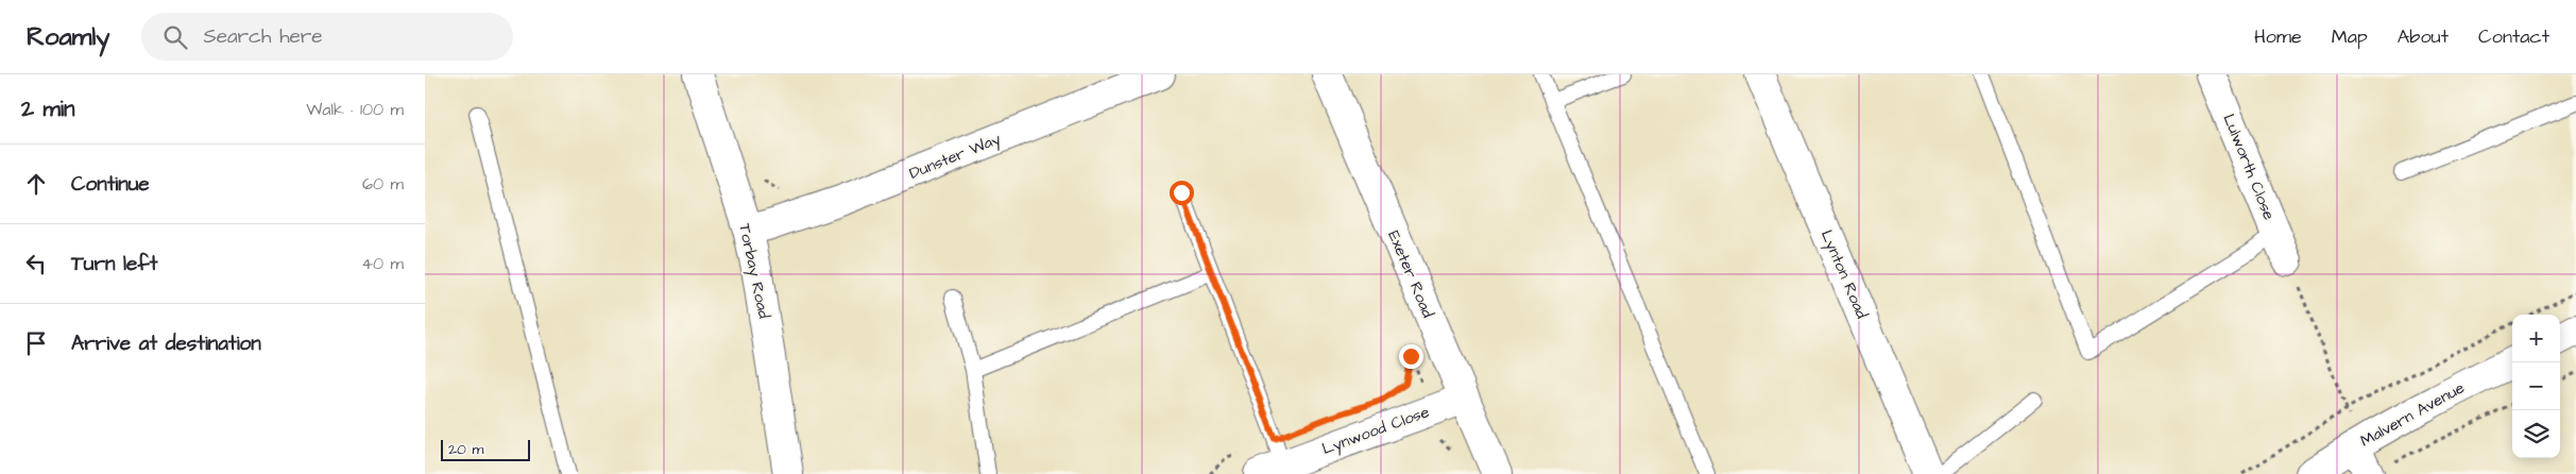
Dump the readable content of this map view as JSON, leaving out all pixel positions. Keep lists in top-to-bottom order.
{
  "streets": {
    "street": [
      "Dunster Way",
      "Lulworth Close",
      "Torbay Road",
      "Exeter Road",
      "Lynton Road",
      "Malvern Avenue",
      "Lynwood Close"
    ]
  },
  "crossings": [
    ["Dunster Way", "Torbay Road"],
    ["Exeter Road", "Lynwood Close"]
  ],
  "scale_bar": "20 m",
  "page": {
    "header": "Roamly",
    "search": "Search here",
    "nav": [
      "Home",
      "Map",
      "About",
      "Contact"
    ],
    "heading": ["2 min", "Walk · 100 m"],
    "list": [
      ["Continue", "60 m"],
      ["Turn left", "40 m"],
      "Arrive at destination"
    ],
    "map_buttons": ["+", "−"],
    "scale": "20 m"
  }
}
